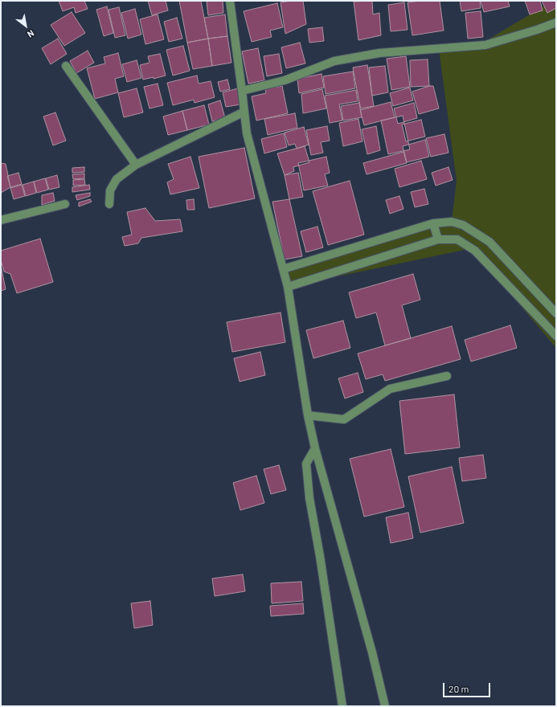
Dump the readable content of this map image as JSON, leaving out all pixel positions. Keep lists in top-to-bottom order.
{
  "scale_bar": "20 m",
  "north": "bottom right"
}
